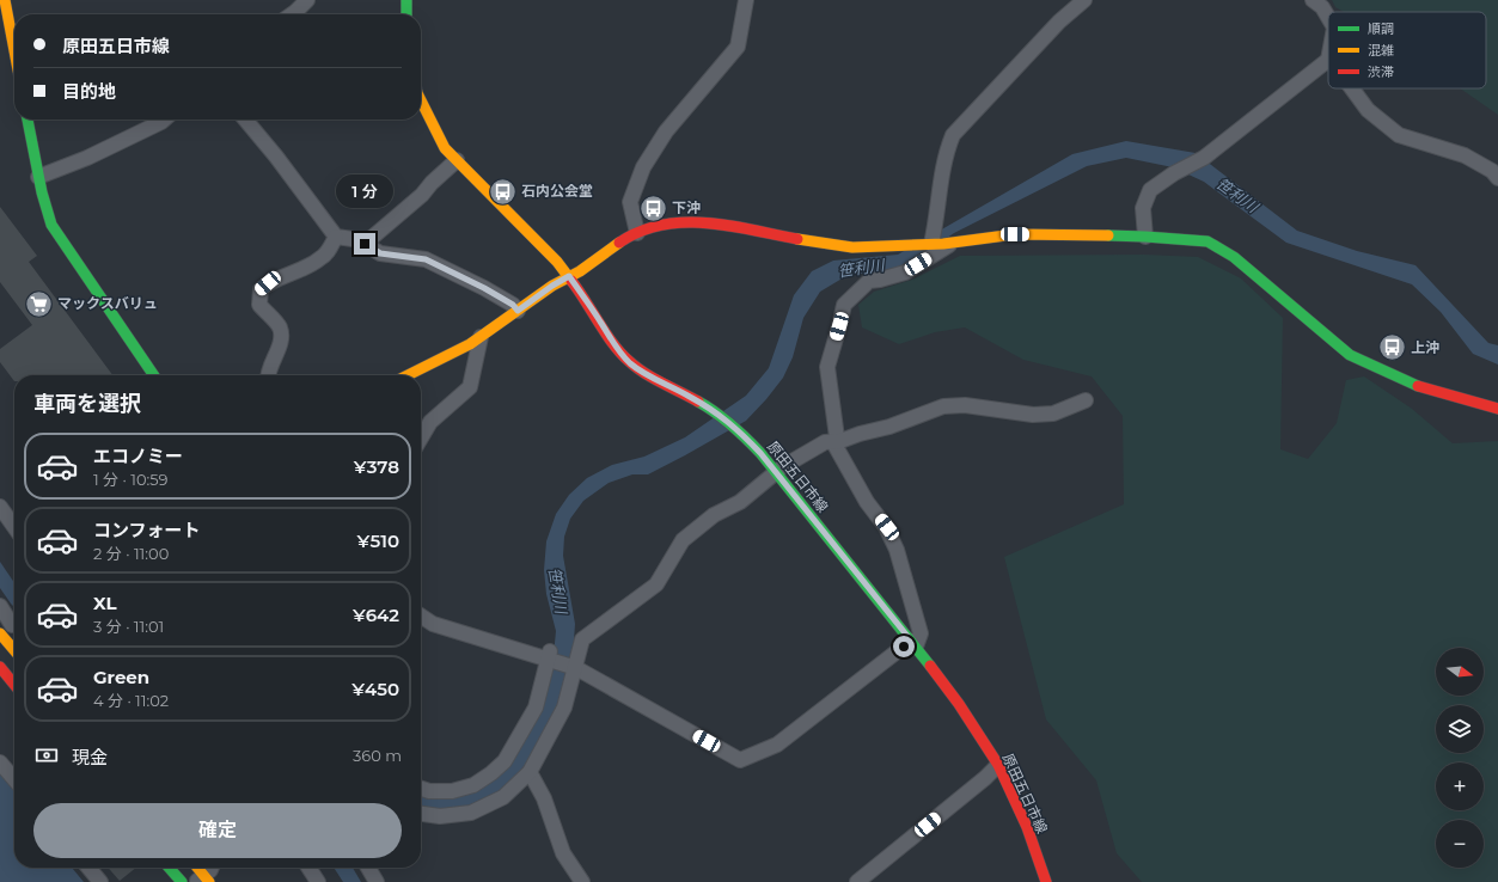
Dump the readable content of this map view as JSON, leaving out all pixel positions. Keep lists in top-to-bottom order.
{
  "streets": {
    "street": ["原田五日市線"]
  },
  "water": ["笹利川"],
  "places": {
    "bus stop": ["石内公会堂", "下沖", "上沖"],
    "supermarket": ["マックスバリュ"]
  },
  "legend": ["順調", "混雑", "渋滞"],
  "north": "right",
  "page": {
    "banner": ["原田五日市線", "目的地"],
    "bubble": "1 分",
    "heading": "車両を選択",
    "list": [
      {
        "name": "エコノミー",
        "note": "1 分 · 10:59",
        "value": "¥378"
      },
      {
        "name": "コンフォート",
        "note": "2 分 · 11:00",
        "value": "¥510"
      },
      {
        "name": "XL",
        "note": "3 分 · 11:01",
        "value": "¥642"
      },
      {
        "name": "Green",
        "note": "4 分 · 11:02",
        "value": "¥450"
      }
    ],
    "map_buttons": ["+", "−"],
    "pay": ["現金", "360 m"],
    "buttons": "確定"
  }
}
